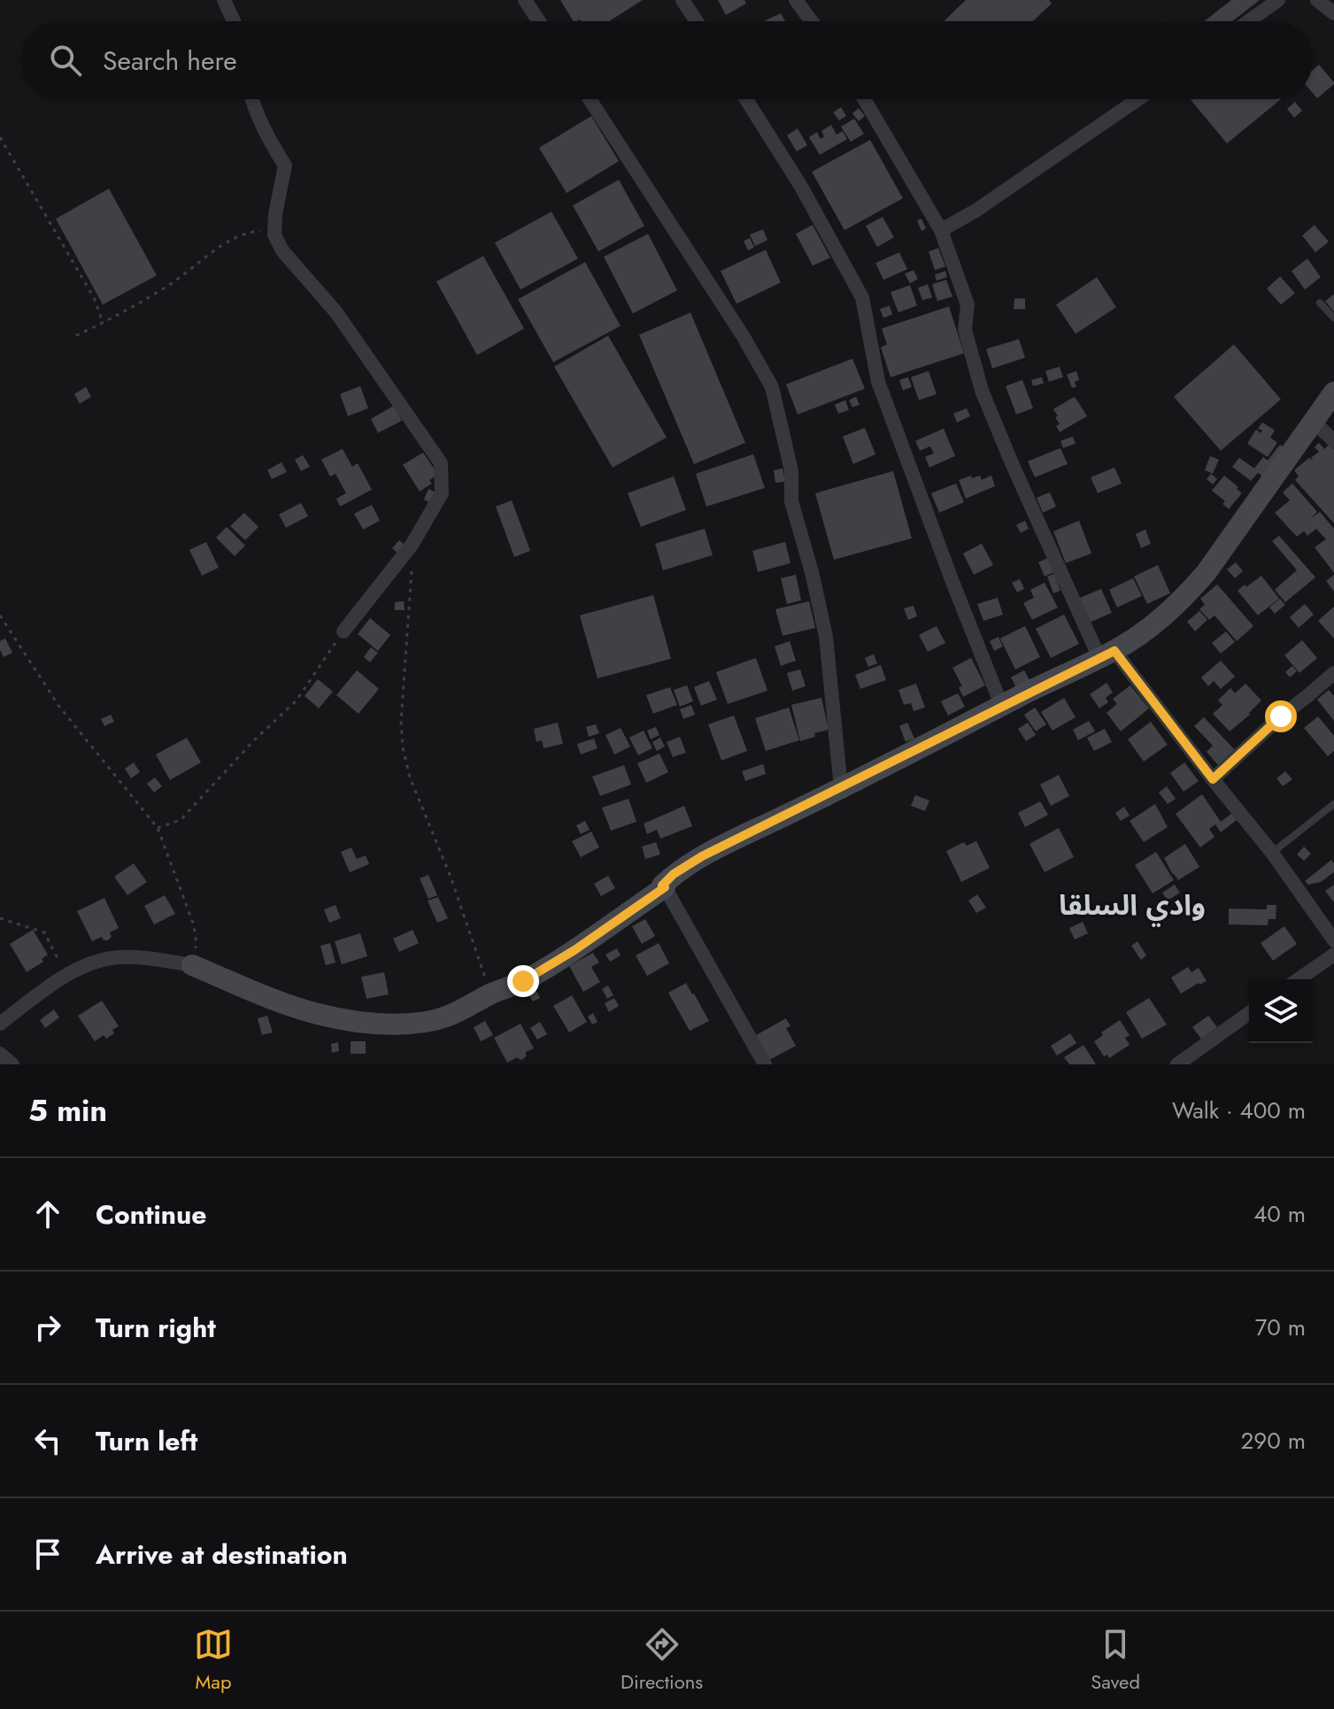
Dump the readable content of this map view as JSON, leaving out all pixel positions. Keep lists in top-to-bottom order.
{
  "districts": ["وادي السلقا"],
  "page": {
    "search": "Search here",
    "heading": ["5 min", "Walk · 400 m"],
    "list": [
      ["Continue", "40 m"],
      ["Turn right", "70 m"],
      ["Turn left", "290 m"],
      "Arrive at destination"
    ],
    "nav": ["Map", "Directions", "Saved"]
  }
}
